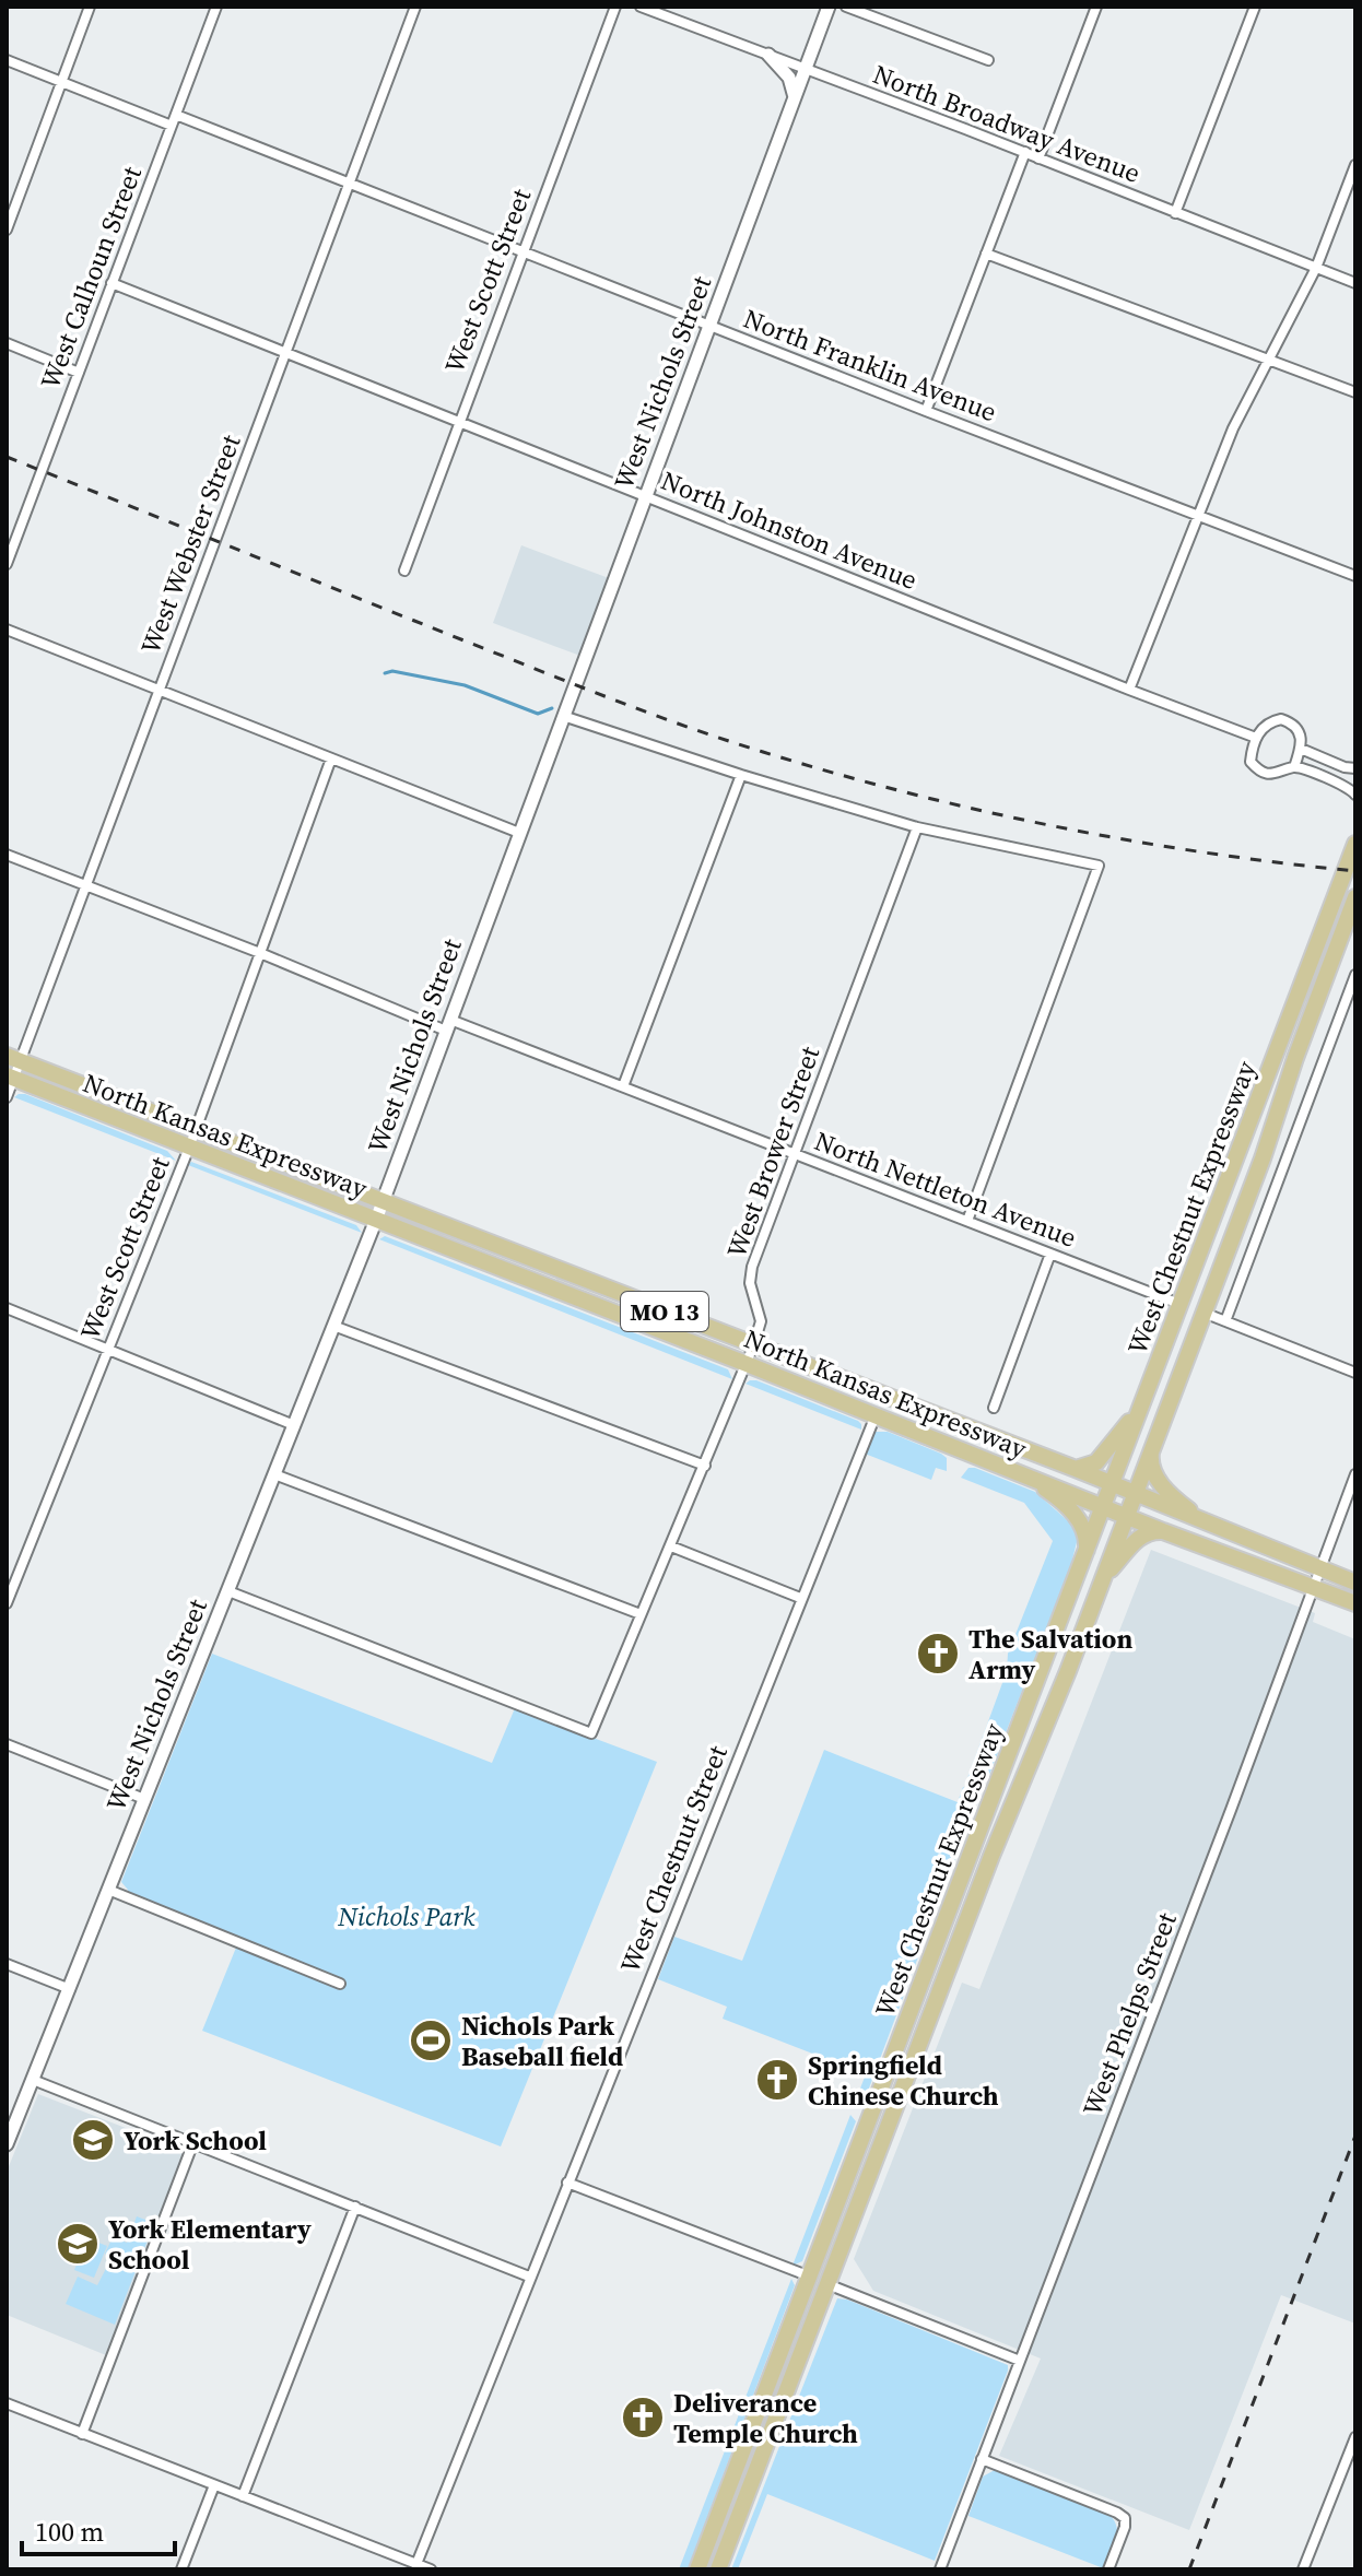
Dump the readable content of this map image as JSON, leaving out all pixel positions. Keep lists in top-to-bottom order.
{
  "streets": {
    "main road": ["North Kansas Expressway", "West Chestnut Expressway", "MO 13"],
    "street": [
      "North Broadway Avenue",
      "West Calhoun Street",
      "West Scott Street",
      "North Franklin Avenue",
      "West Nichols Street",
      "North Johnston Avenue",
      "West Webster Street",
      "West Brower Street",
      "North Nettleton Avenue",
      "West Chestnut Street",
      "West Phelps Street"
    ]
  },
  "crossings": [
    ["North Broadway Avenue", "West Nichols Street"],
    ["West Calhoun Street", "North Franklin Avenue"],
    ["West Calhoun Street", "North Johnston Avenue"],
    ["West Scott Street", "North Franklin Avenue"],
    ["West Scott Street", "North Johnston Avenue"],
    ["West Scott Street", "North Kansas Expressway"],
    ["West Scott Street", "North Nettleton Avenue"],
    ["North Franklin Avenue", "West Nichols Street"],
    ["North Franklin Avenue", "West Webster Street"],
    ["West Nichols Street", "North Johnston Avenue"],
    ["West Nichols Street", "North Kansas Expressway"],
    ["West Nichols Street", "West Brower Street"],
    ["West Nichols Street", "North Nettleton Avenue"],
    ["North Johnston Avenue", "West Webster Street"],
    ["West Webster Street", "North Kansas Expressway"],
    ["West Webster Street", "North Nettleton Avenue"],
    ["North Kansas Expressway", "West Brower Street"],
    ["North Kansas Expressway", "West Chestnut Expressway"],
    ["North Kansas Expressway", "West Chestnut Street"],
    ["North Kansas Expressway", "West Phelps Street"],
    ["West Brower Street", "North Nettleton Avenue"],
    ["North Nettleton Avenue", "West Chestnut Expressway"]
  ],
  "parks": ["Nichols Park"],
  "places": {
    "church": ["The Salvation Army", "Springfield Chinese Church", "Deliverance Temple Church"],
    "sports": ["Nichols Park Baseball field"],
    "school or university": ["York School", "York Elementary School"]
  },
  "scale_bar": "100 m"
}
